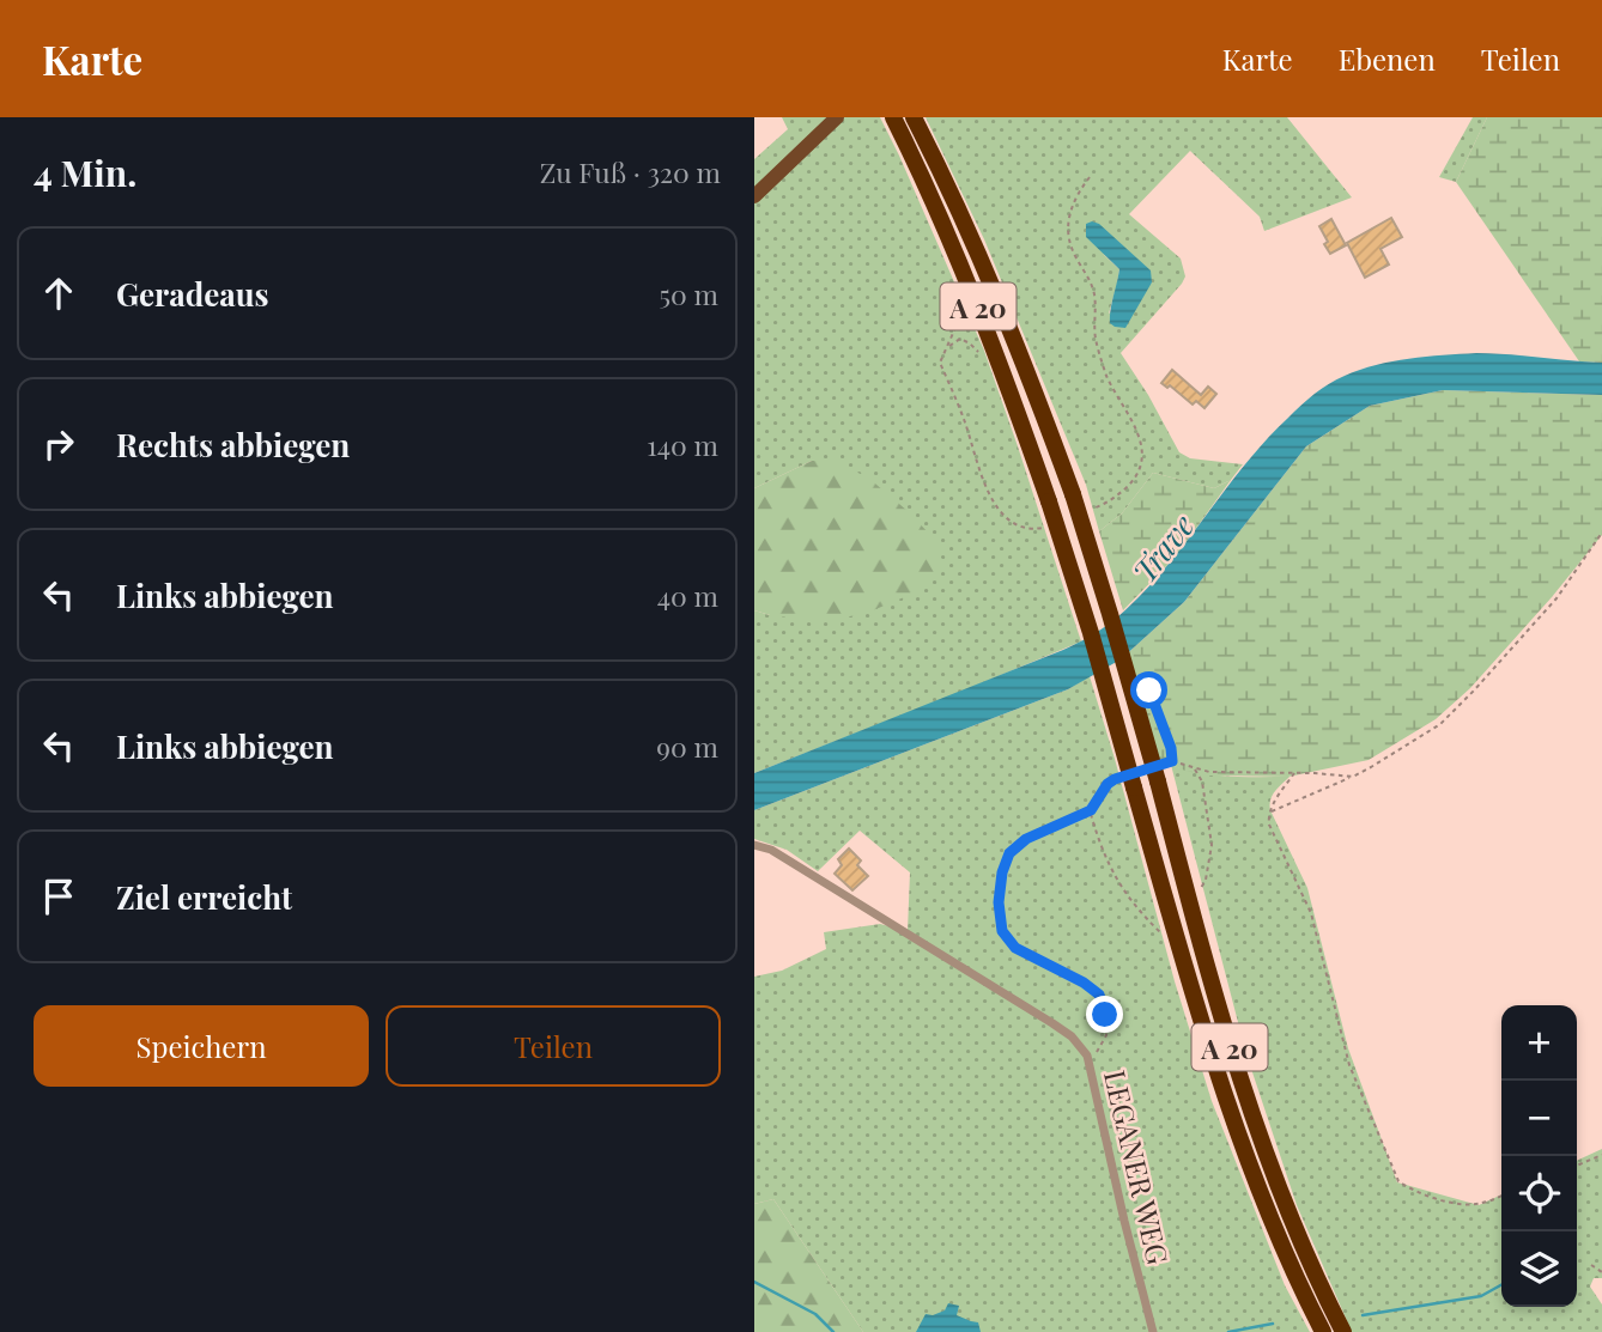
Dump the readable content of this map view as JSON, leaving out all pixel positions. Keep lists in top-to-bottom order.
{
  "streets": {
    "highway": ["A 20"],
    "street": ["LEGANER WEG"]
  },
  "water": ["Trave"],
  "page": {
    "header": "Karte",
    "nav": ["Karte", "Ebenen", "Teilen"],
    "heading": ["4 Min.", "Zu Fuß · 320 m"],
    "list": [
      ["Geradeaus", "50 m"],
      ["Rechts abbiegen", "140 m"],
      ["Links abbiegen", "40 m"],
      ["Links abbiegen", "90 m"],
      "Ziel erreicht"
    ],
    "buttons": ["Speichern", "Teilen"],
    "map_buttons": ["+", "−"]
  }
}
